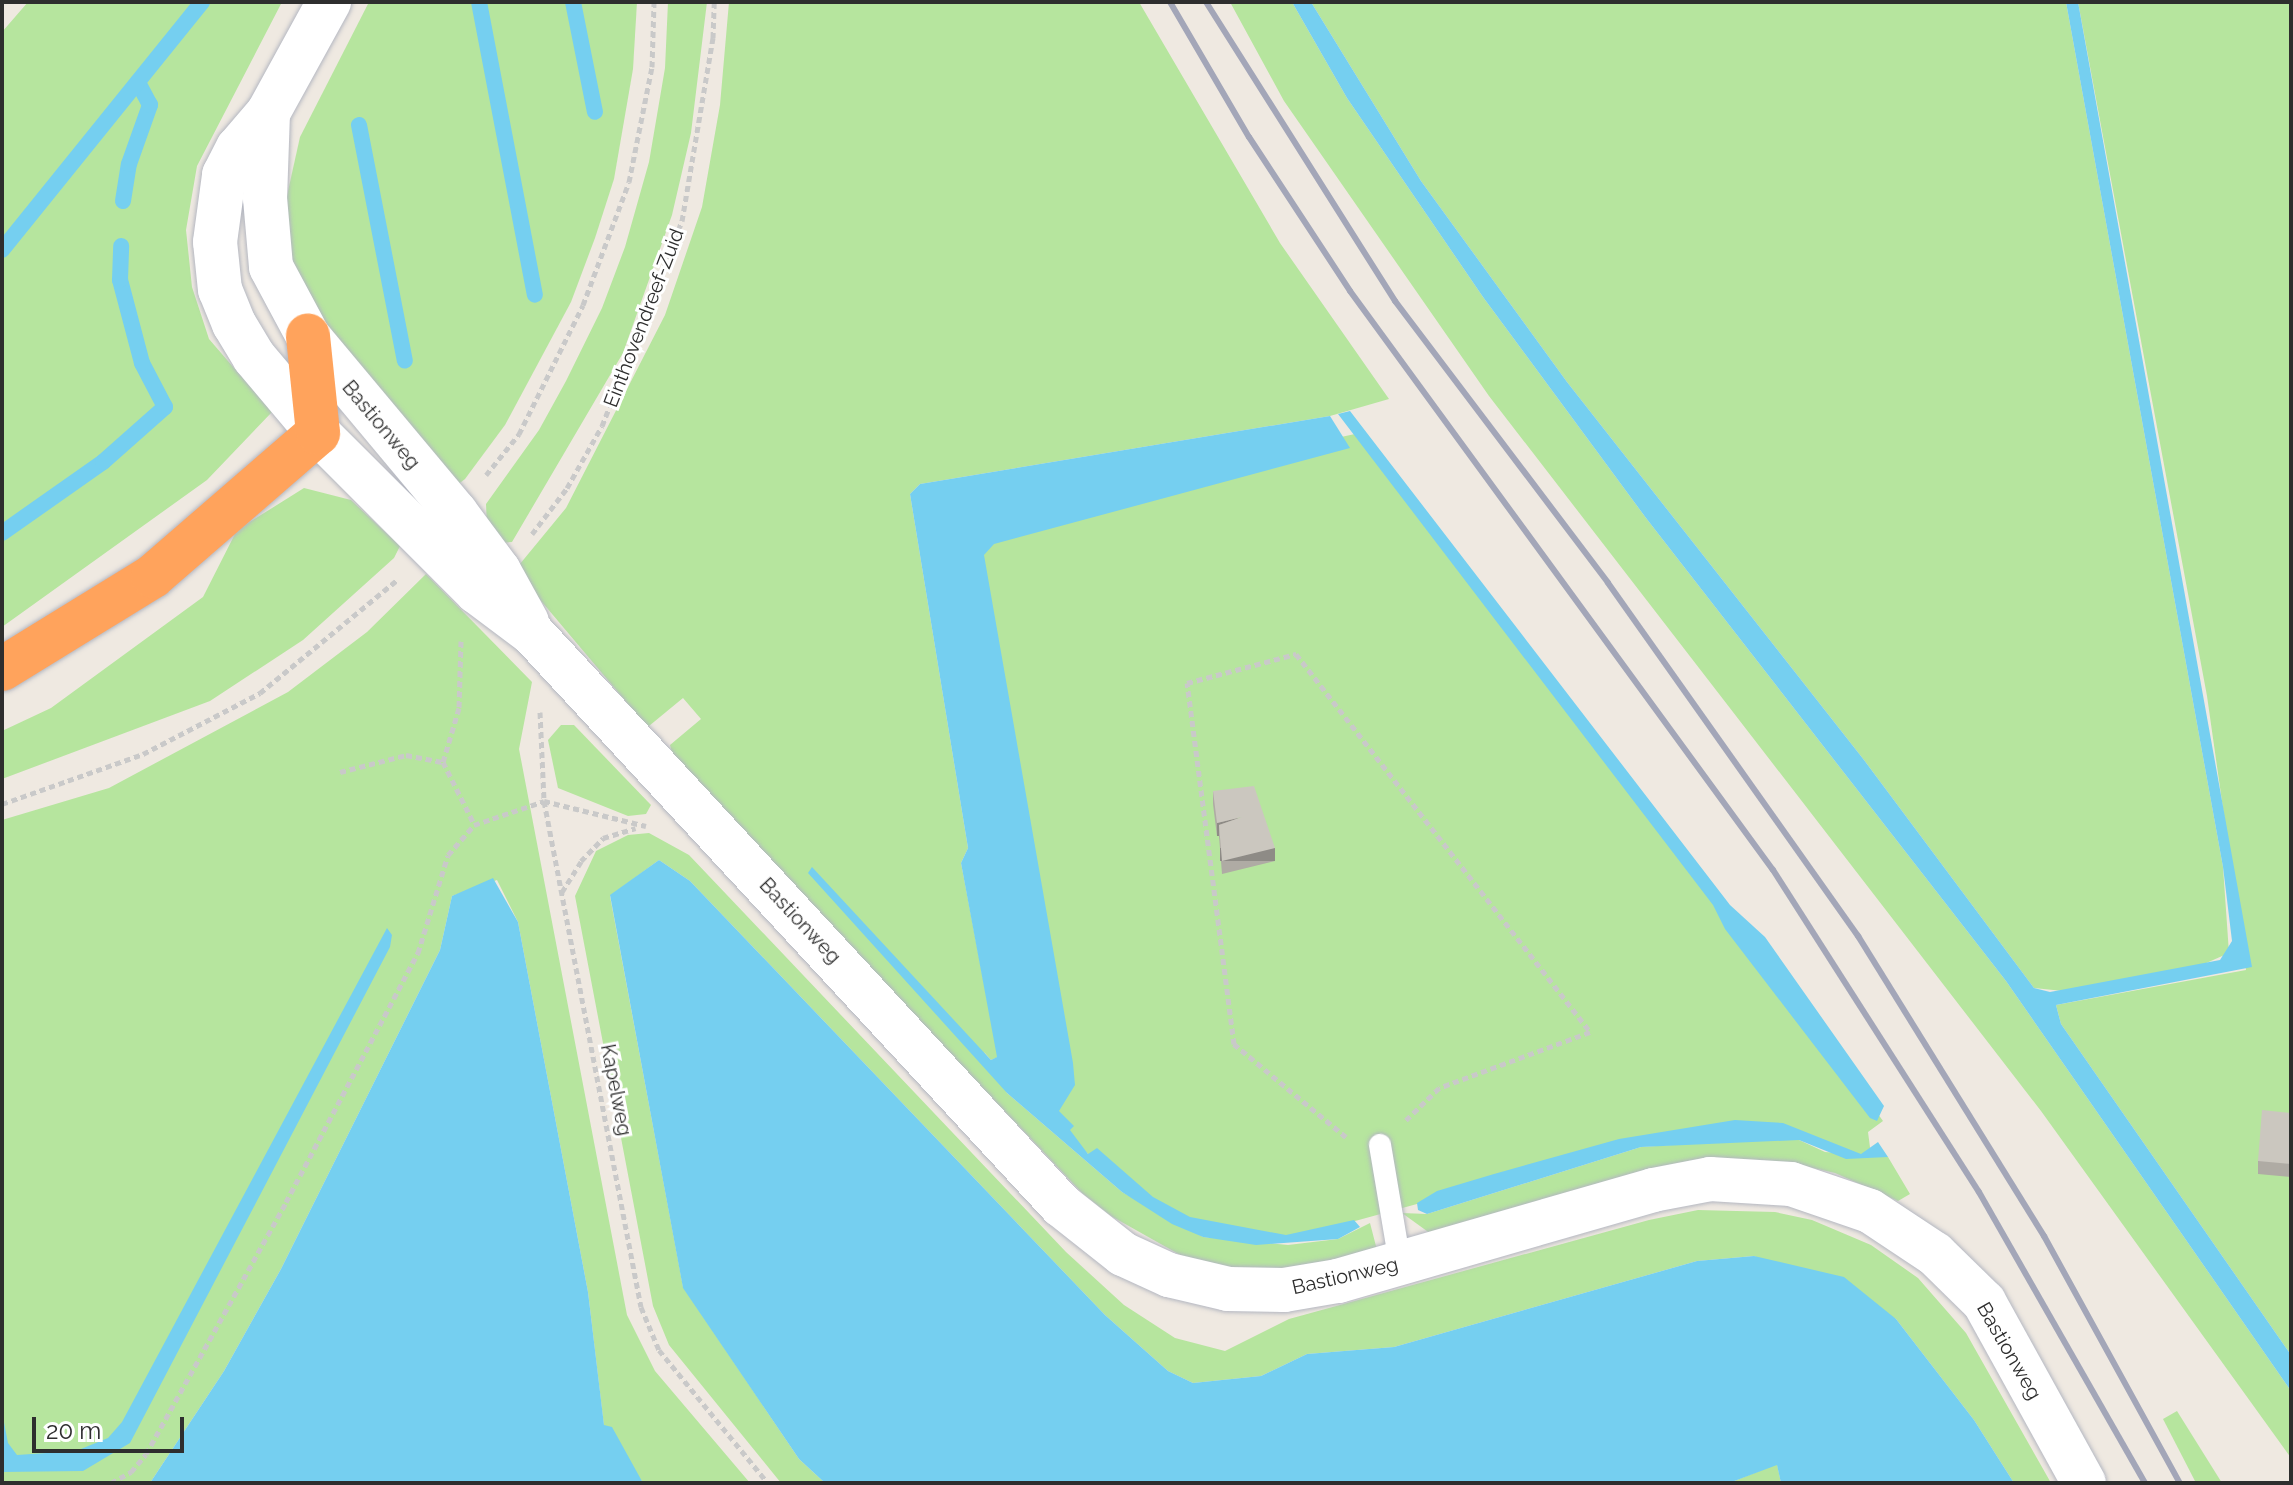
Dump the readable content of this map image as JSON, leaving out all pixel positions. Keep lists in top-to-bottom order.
{
  "streets": {
    "street": ["Bastionweg"],
    "path": ["Einthovendreef-Zuid", "Kapelweg"]
  },
  "crossings": [
    ["Einthovendreef-Zuid", "Bastionweg"],
    ["Bastionweg", "Kapelweg"]
  ],
  "scale_bar": "20 m"
}
